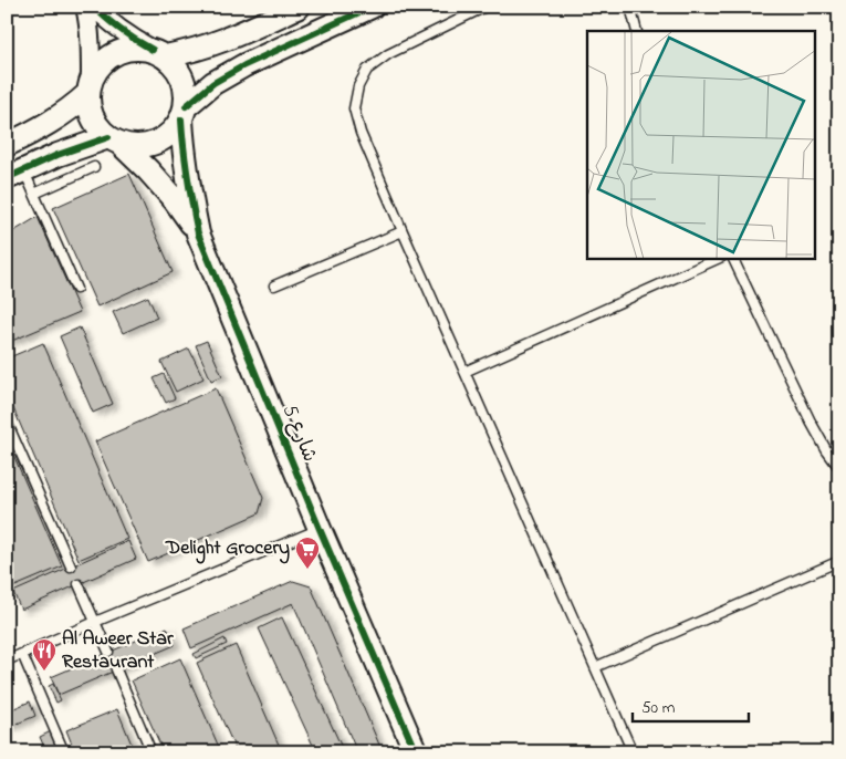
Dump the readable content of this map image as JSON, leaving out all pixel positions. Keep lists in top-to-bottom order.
{
  "streets": {
    "street": ["شارع 5"]
  },
  "places": {
    "supermarket": ["Delight Grocery"],
    "restaurant": ["Al Aweer Star Restaurant"]
  },
  "scale_bar": "50 m"
}
